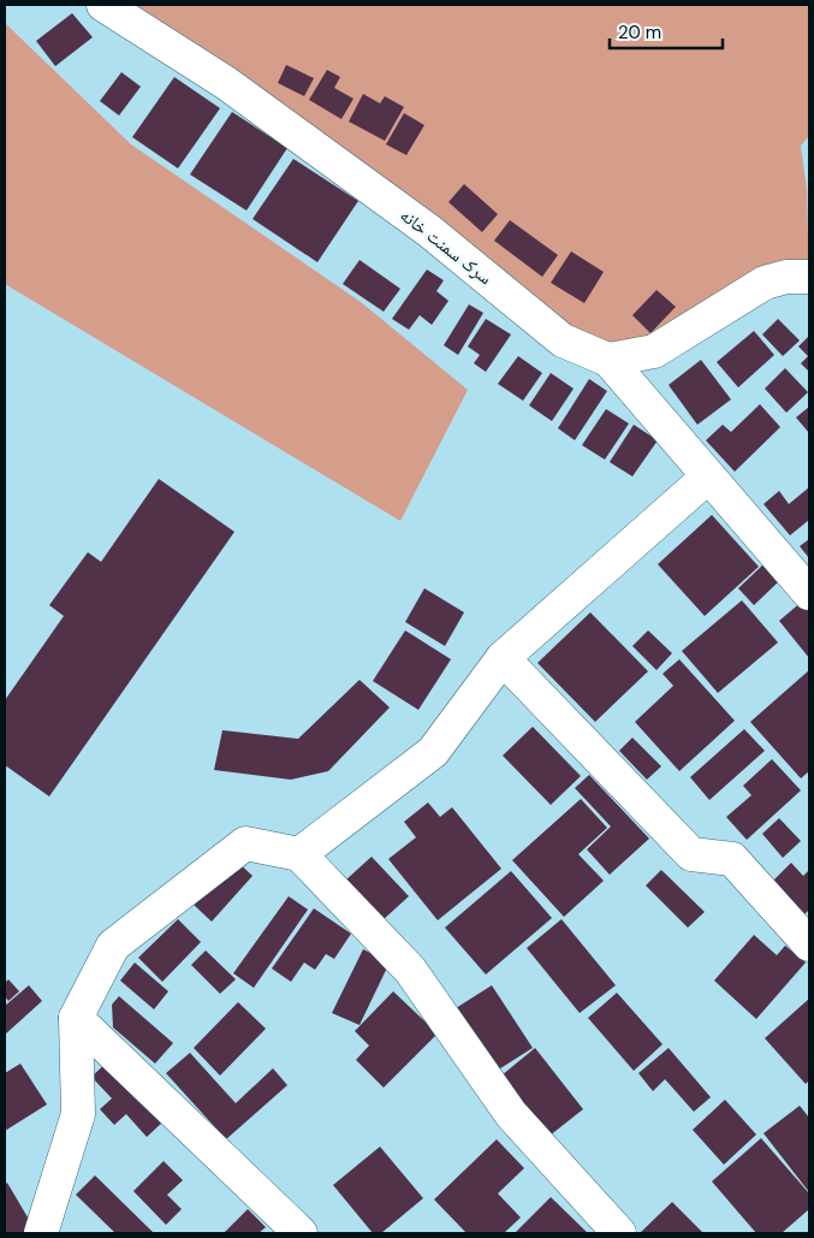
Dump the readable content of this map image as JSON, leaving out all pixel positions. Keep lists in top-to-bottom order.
{
  "streets": {
    "street": ["سرک سمنت خانه"]
  },
  "scale_bar": "20 m"
}
